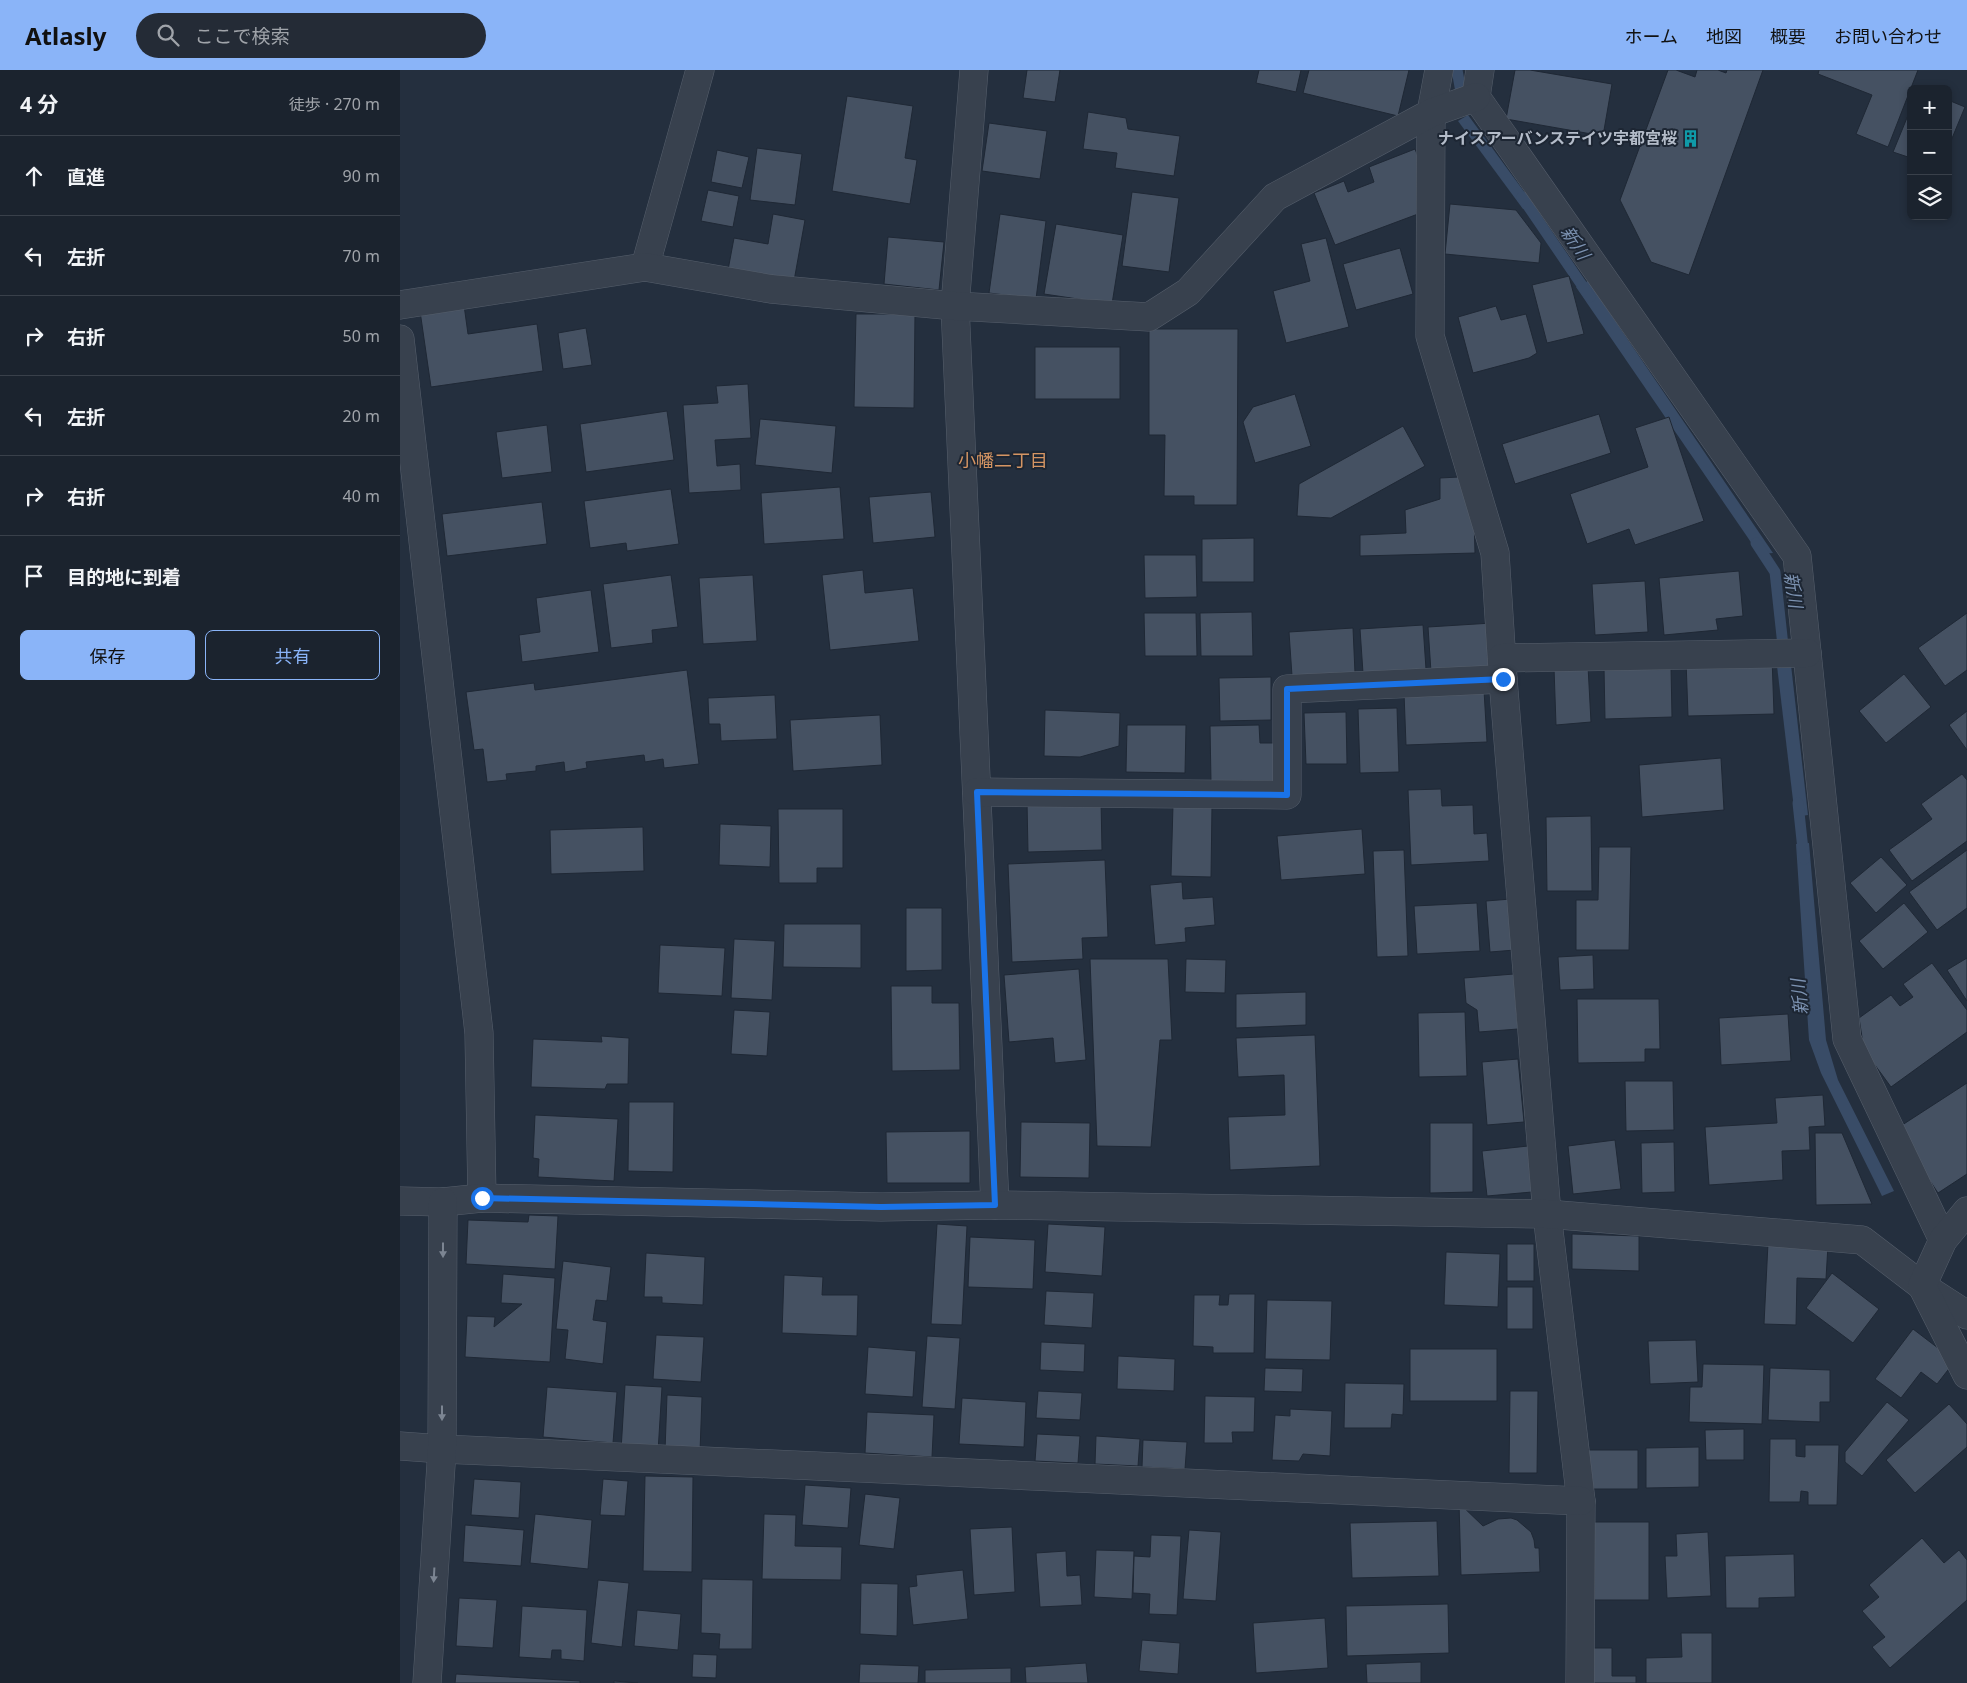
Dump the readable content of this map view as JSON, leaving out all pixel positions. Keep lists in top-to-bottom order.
{
  "districts": ["小幡二丁目"],
  "water": ["新川"],
  "places": {
    "building": ["ナイスアーバンステイツ宇都宮桜"]
  },
  "page": {
    "header": "Atlasly",
    "search": "ここで検索",
    "nav": [
      "ホーム",
      "地図",
      "概要",
      "お問い合わせ"
    ],
    "heading": ["4 分", "徒歩 · 270 m"],
    "map_buttons": ["+", "−"],
    "list": [
      ["直進", "90 m"],
      ["左折", "70 m"],
      ["右折", "50 m"],
      ["左折", "20 m"],
      ["右折", "40 m"],
      "目的地に到着"
    ],
    "buttons": ["保存", "共有"]
  }
}
